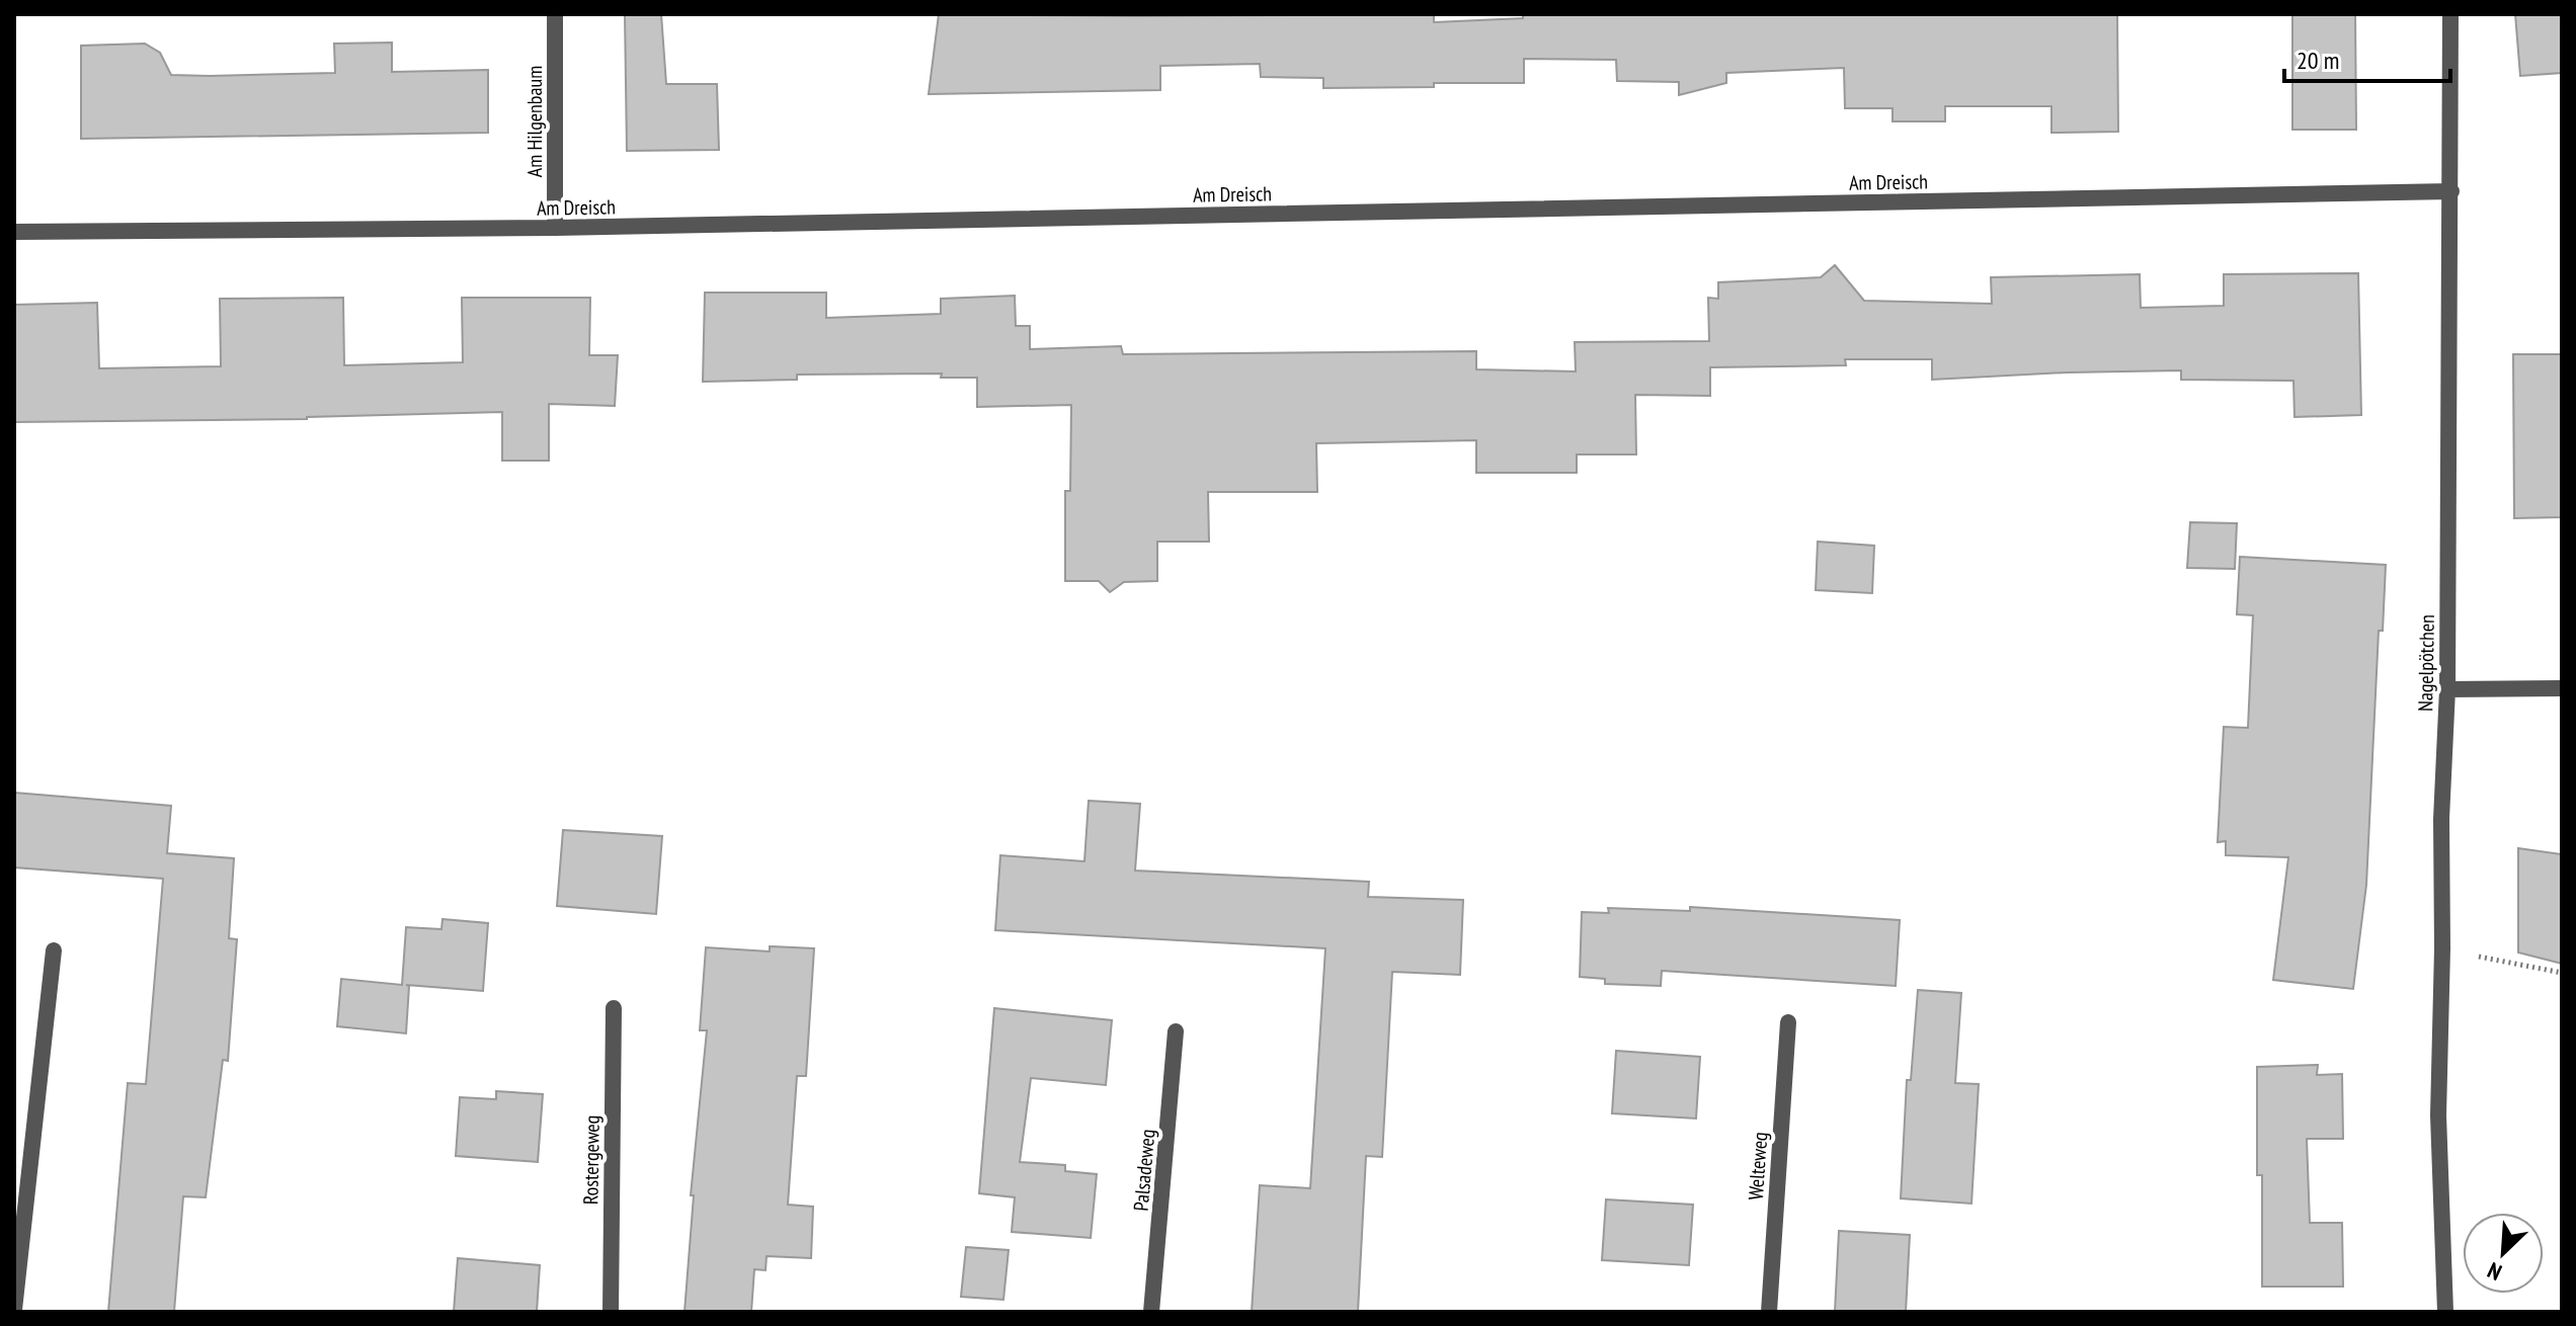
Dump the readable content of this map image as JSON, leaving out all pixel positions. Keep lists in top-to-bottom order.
{
  "streets": {
    "street": [
      "Am Hilgenbaum",
      "Am Dreisch",
      "Nagelpötchen",
      "Rostergeweg",
      "Welteweg",
      "Palsadeweg"
    ]
  },
  "crossings": [
    ["Am Hilgenbaum", "Am Dreisch"],
    ["Am Dreisch", "Nagelpötchen"]
  ],
  "scale_bar": "20 m",
  "north": "bottom left"
}
